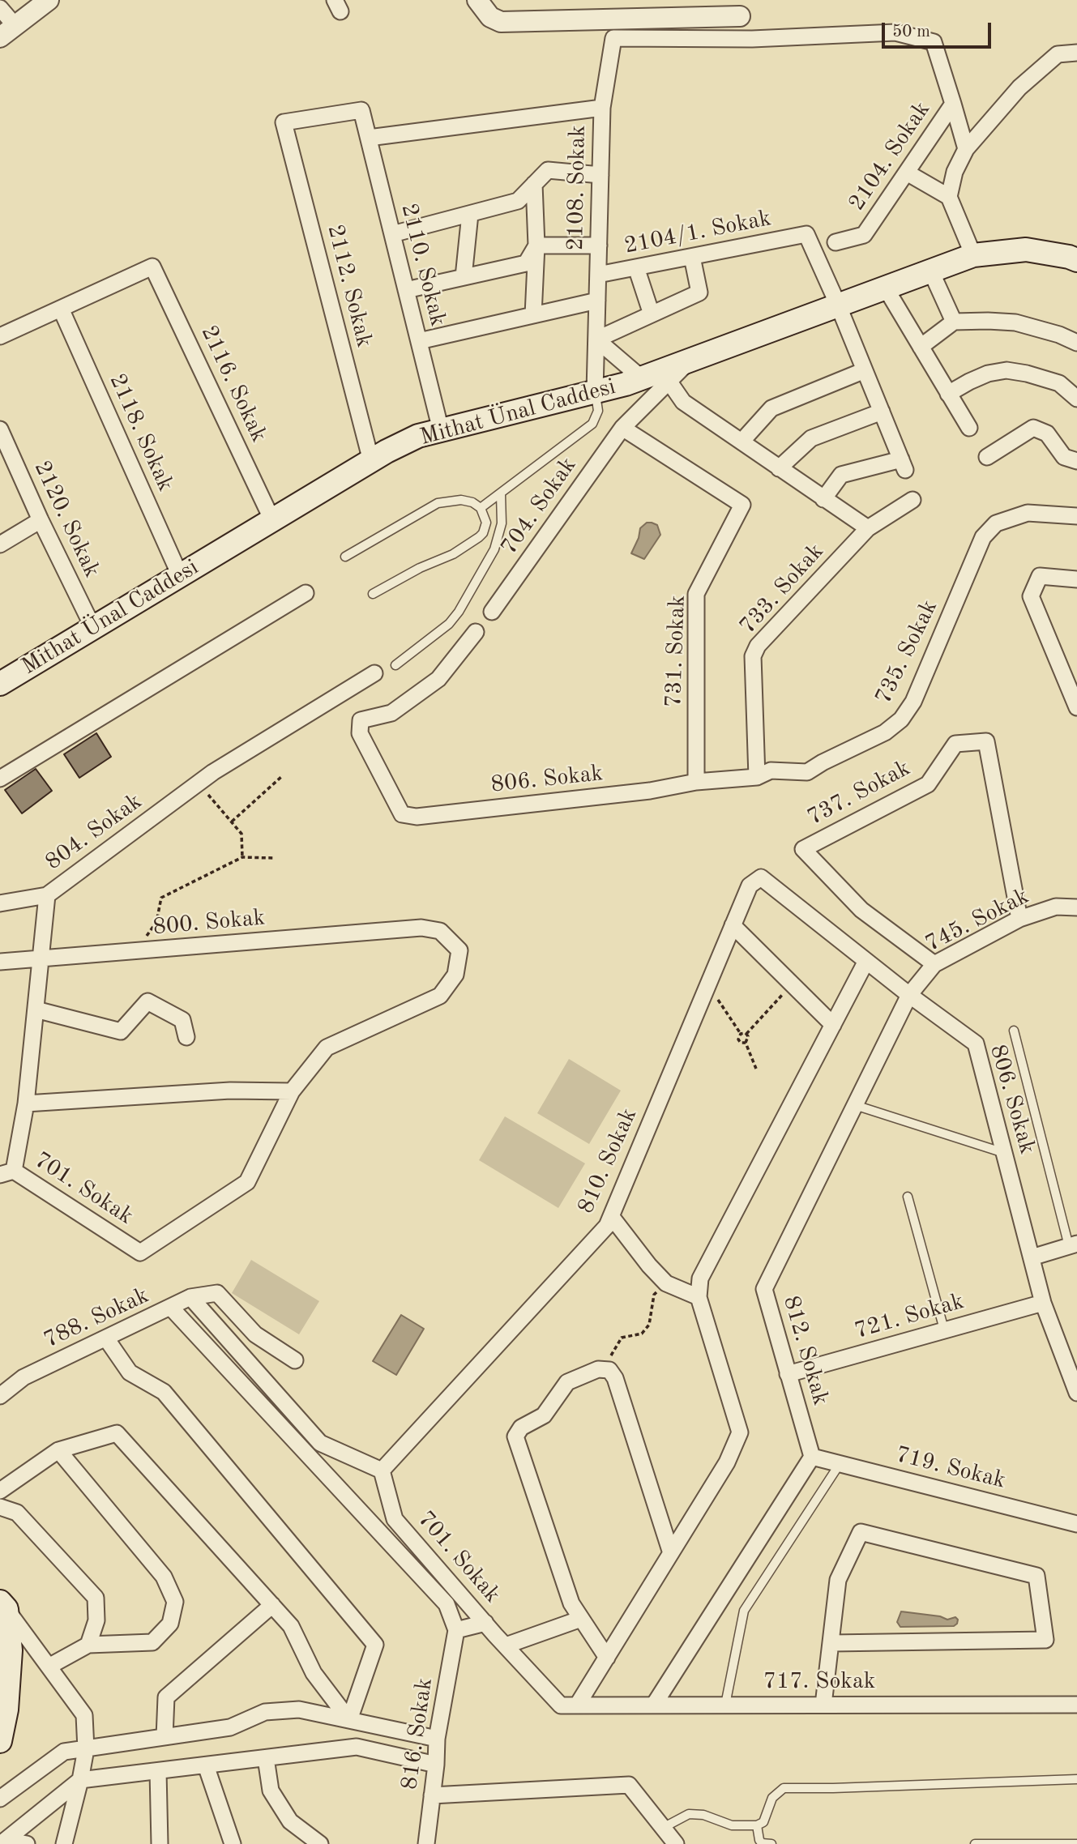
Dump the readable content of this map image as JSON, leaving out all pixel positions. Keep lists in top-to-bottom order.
{
  "streets": {
    "main road": ["Mithat Ünal Caddesi"],
    "street": [
      "2104. Sokak",
      "2108. Sokak",
      "2104/1. Sokak",
      "2110. Sokak",
      "2112. Sokak",
      "2116. Sokak",
      "2118. Sokak",
      "704. Sokak",
      "2120. Sokak",
      "733. Sokak",
      "731. Sokak",
      "735. Sokak",
      "806. Sokak",
      "737. Sokak",
      "804. Sokak",
      "745. Sokak",
      "800. Sokak",
      "810. Sokak",
      "701. Sokak",
      "721. Sokak",
      "788. Sokak",
      "812. Sokak",
      "719. Sokak",
      "717. Sokak",
      "816. Sokak"
    ]
  },
  "crossings": [
    ["2104. Sokak", "2108. Sokak"],
    ["2108. Sokak", "2104/1. Sokak"],
    ["2108. Sokak", "Mithat Ünal Caddesi"],
    ["2104/1. Sokak", "Mithat Ünal Caddesi"],
    ["2110. Sokak", "2112. Sokak"],
    ["2110. Sokak", "Mithat Ünal Caddesi"],
    ["2112. Sokak", "Mithat Ünal Caddesi"],
    ["2116. Sokak", "Mithat Ünal Caddesi"],
    ["2116. Sokak", "2118. Sokak"],
    ["Mithat Ünal Caddesi", "2118. Sokak"],
    ["Mithat Ünal Caddesi", "704. Sokak"],
    ["Mithat Ünal Caddesi", "2120. Sokak"],
    ["704. Sokak", "731. Sokak"],
    ["733. Sokak", "735. Sokak"],
    ["731. Sokak", "735. Sokak"],
    ["731. Sokak", "806. Sokak"],
    ["735. Sokak", "806. Sokak"],
    ["806. Sokak", "745. Sokak"],
    ["806. Sokak", "810. Sokak"],
    ["806. Sokak", "721. Sokak"],
    ["806. Sokak", "812. Sokak"],
    ["737. Sokak", "745. Sokak"],
    ["804. Sokak", "800. Sokak"],
    ["804. Sokak", "701. Sokak"],
    ["745. Sokak", "812. Sokak"],
    ["800. Sokak", "701. Sokak"],
    ["810. Sokak", "701. Sokak"],
    ["701. Sokak", "788. Sokak"],
    ["701. Sokak", "717. Sokak"],
    ["701. Sokak", "816. Sokak"],
    ["721. Sokak", "812. Sokak"],
    ["812. Sokak", "719. Sokak"]
  ],
  "scale_bar": "50 m"
}
